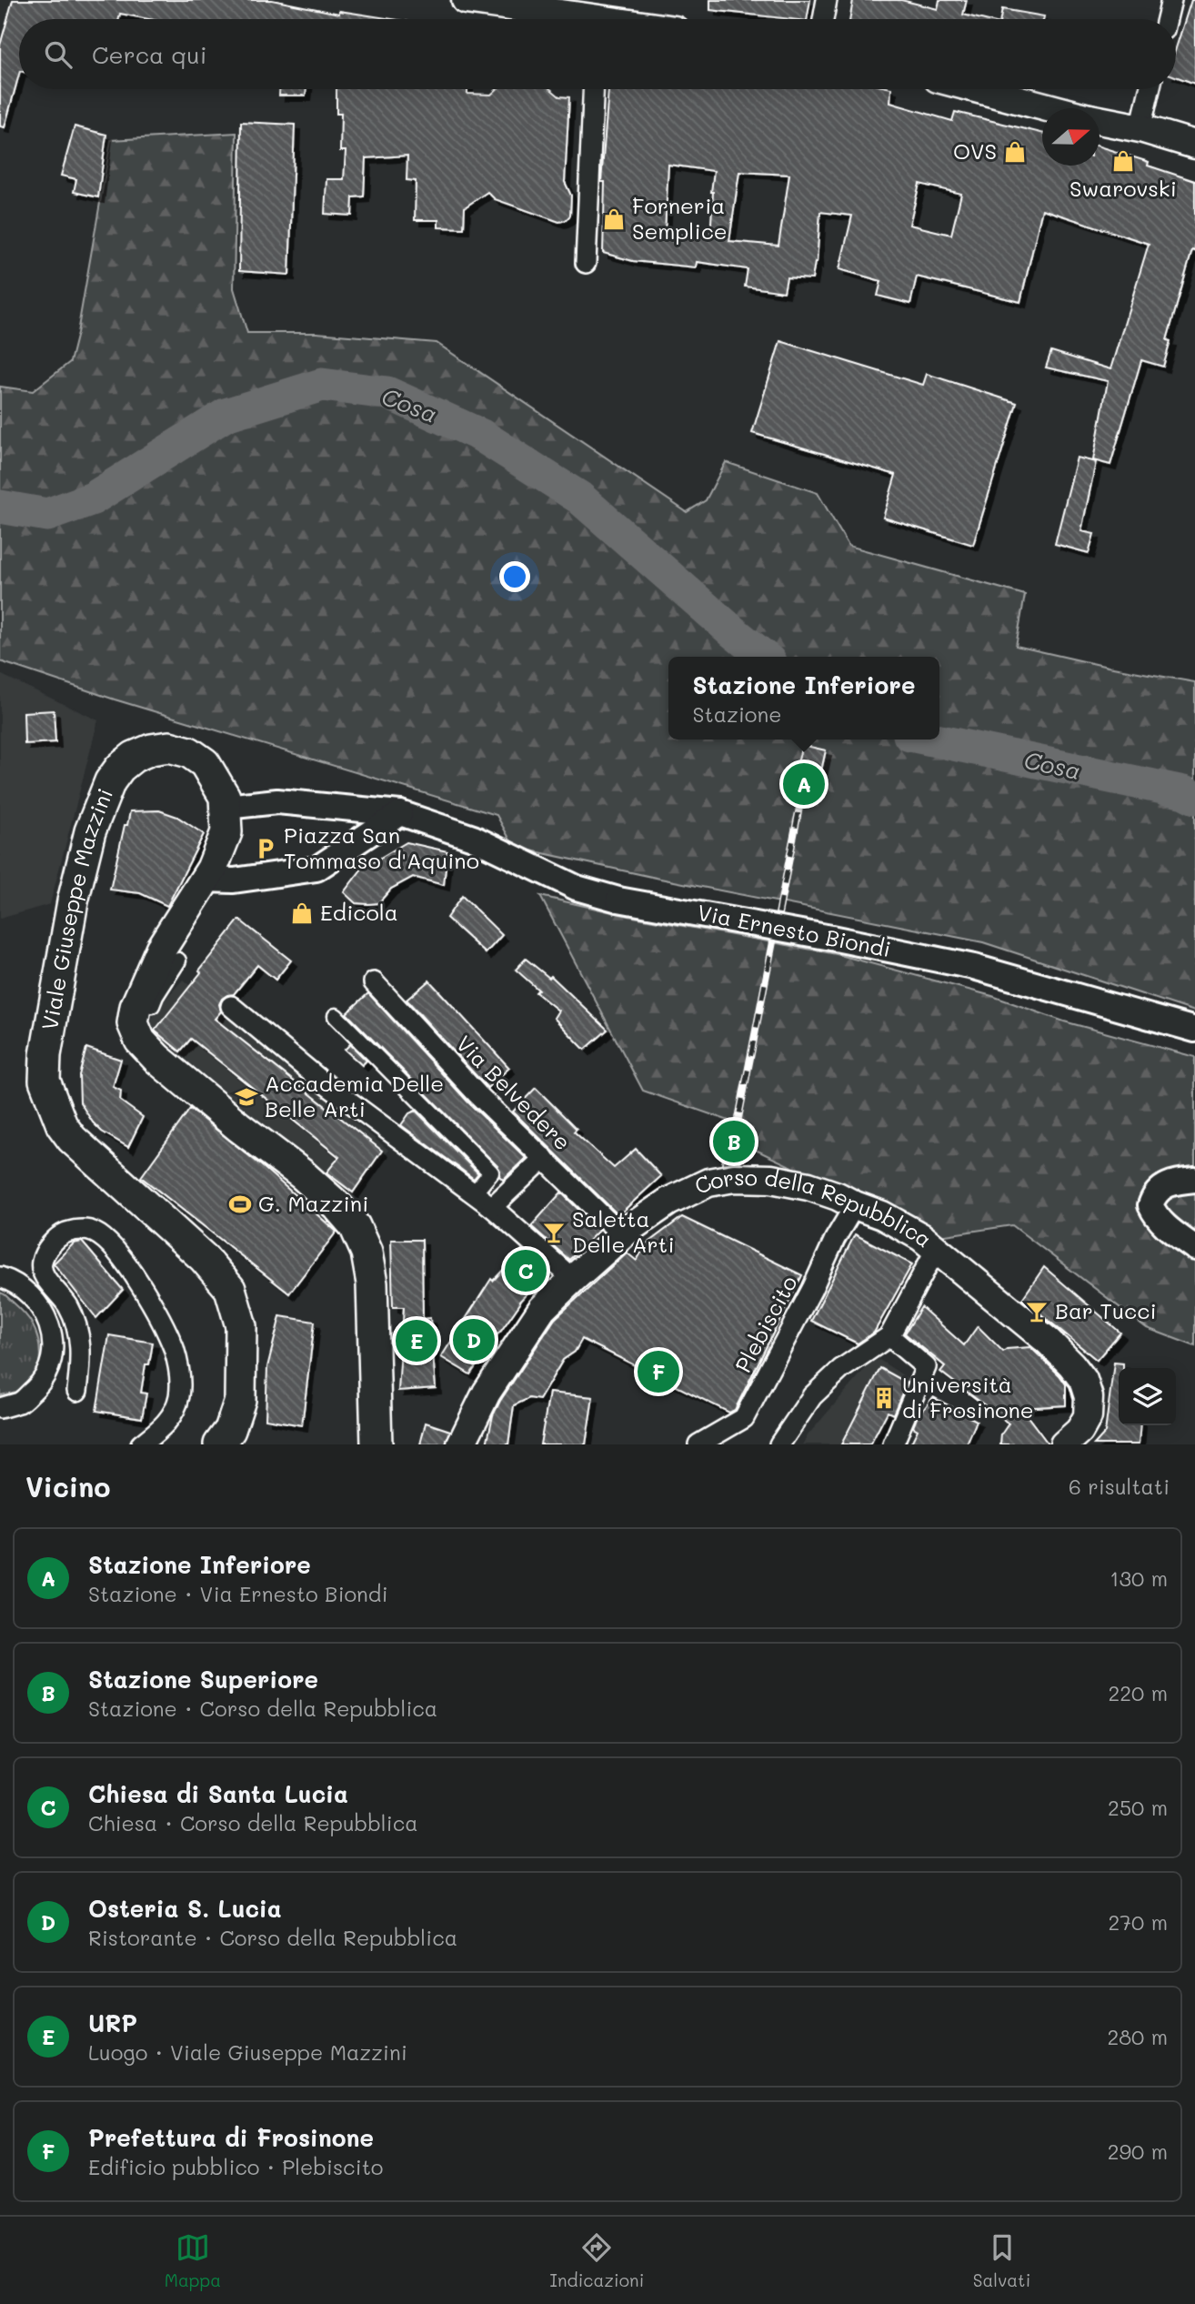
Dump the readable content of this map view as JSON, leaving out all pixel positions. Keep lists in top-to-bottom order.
{
  "streets": {
    "main road": ["Viale Giuseppe Mazzini", "Corso della Repubblica"],
    "street": ["Via Ernesto Biondi", "Via Belvedere", "Plebiscito"]
  },
  "crossings": [
    ["Viale Giuseppe Mazzini", "Via Ernesto Biondi"],
    ["Via Belvedere", "Corso della Repubblica"],
    ["Corso della Repubblica", "Plebiscito"]
  ],
  "water": ["Cosa"],
  "places": {
    "shop": [
      "OVS",
      "Swarovski",
      "Forneria Semplice",
      "Edicola"
    ],
    "parking": ["Piazza San Tommaso d'Aquino"],
    "school or university": ["Accademia Delle Belle Arti"],
    "sports": ["G. Mazzini"],
    "bar": ["Saletta Delle Arti", "Bar Tucci"],
    "building": ["Università di Frosinone"]
  },
  "north": "right",
  "page": {
    "search": "Cerca qui",
    "popup": ["Stazione Inferiore", "Stazione"],
    "pins": [
      "A",
      "B",
      "C",
      "D",
      "E",
      "F"
    ],
    "heading": ["Vicino", "6 risultati"],
    "list": [
      {
        "mark": "A",
        "name": "Stazione Inferiore",
        "note": "Stazione · Via Ernesto Biondi",
        "value": "130 m"
      },
      {
        "mark": "B",
        "name": "Stazione Superiore",
        "note": "Stazione · Corso della Repubblica",
        "value": "220 m"
      },
      {
        "mark": "C",
        "name": "Chiesa di Santa Lucia",
        "note": "Chiesa · Corso della Repubblica",
        "value": "250 m"
      },
      {
        "mark": "D",
        "name": "Osteria S. Lucia",
        "note": "Ristorante · Corso della Repubblica",
        "value": "270 m"
      },
      {
        "mark": "E",
        "name": "URP",
        "note": "Luogo · Viale Giuseppe Mazzini",
        "value": "280 m"
      },
      {
        "mark": "F",
        "name": "Prefettura di Frosinone",
        "note": "Edificio pubblico · Plebiscito",
        "value": "290 m"
      }
    ],
    "nav": ["Mappa", "Indicazioni", "Salvati"]
  }
}
